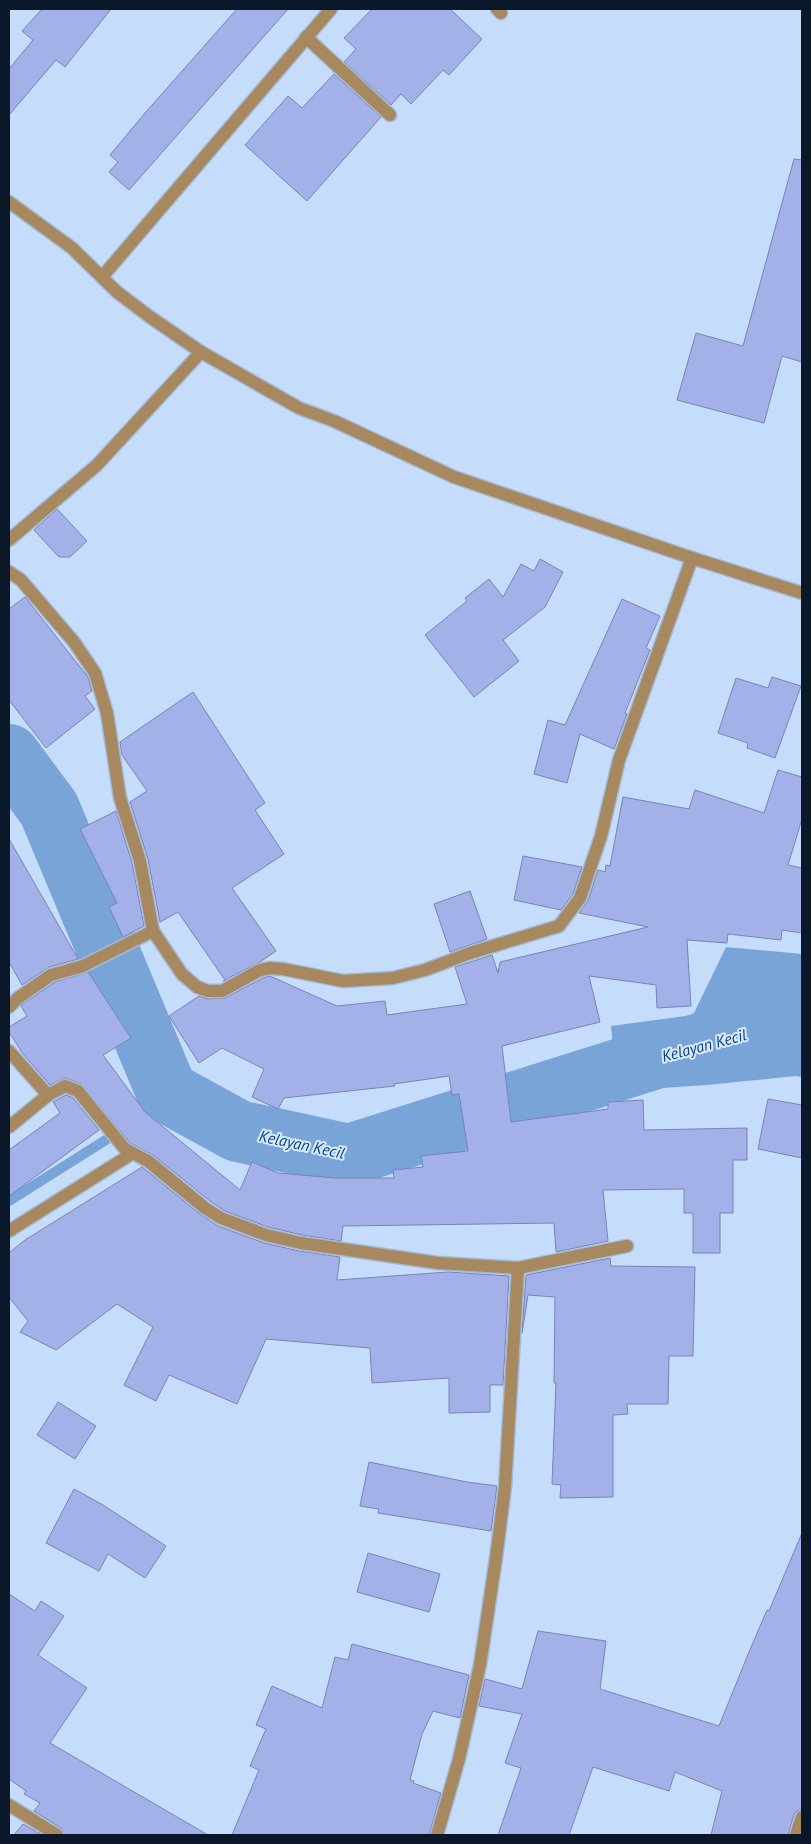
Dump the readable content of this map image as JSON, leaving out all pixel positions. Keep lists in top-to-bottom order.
{
  "water": ["Kelayan Kecil"]
}
